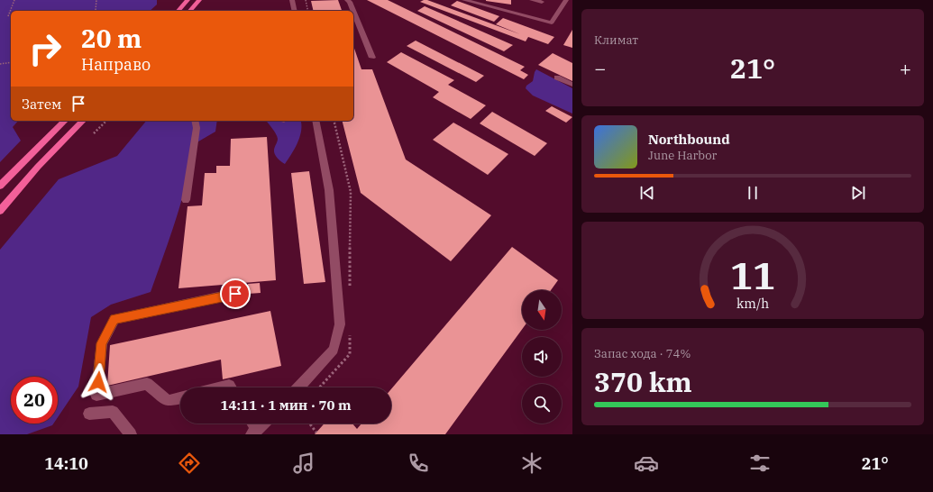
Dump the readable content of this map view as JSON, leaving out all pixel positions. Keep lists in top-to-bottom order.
{
  "north": "bottom",
  "page": {
    "tile": [
      "Климат",
      ["Запас хода · 74%", "370 km"]
    ],
    "turn": ["20 m", "Направо"],
    "heat": ["−", "21°", "+"],
    "then": "Затем",
    "song": ["Northbound", "June Harbor"],
    "limit": "20",
    "trip": "14:11 · 1 мин · 70 m",
    "tabs": ["14:10", "21°"],
    "gauge": ["11", "km/h"]
  }
}
